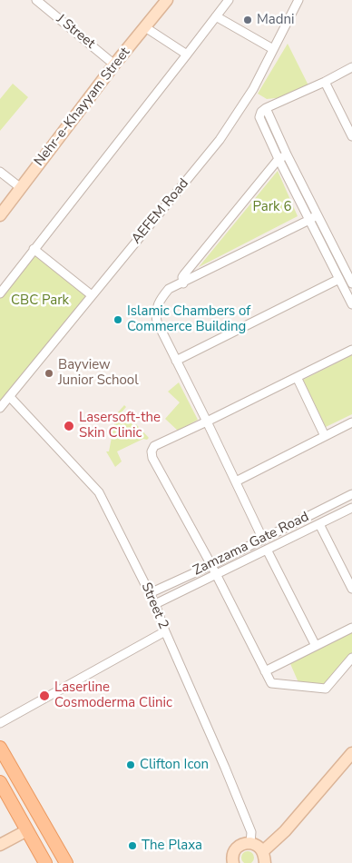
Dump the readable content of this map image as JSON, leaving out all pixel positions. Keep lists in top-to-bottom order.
{
  "streets": {
    "street": [
      "J Street",
      "Nehr-e-Khayyam Street",
      "AEFEM Road",
      "Zamzama Gate Road",
      "Street 2"
    ]
  },
  "crossings": [
    ["J Street", "Nehr-e-Khayyam Street"],
    ["AEFEM Road", "Street 2"],
    ["Zamzama Gate Road", "Street 2"]
  ],
  "parks": ["Park 6", "CBC Park"],
  "places": [
    "Madni",
    "Islamic Chambers of Commerce Building",
    "Bayview Junior School",
    "Lasersoft-the Skin Clinic",
    "Laserline Cosmoderma Clinic",
    "Clifton Icon",
    "The Plaxa"
  ]
}
